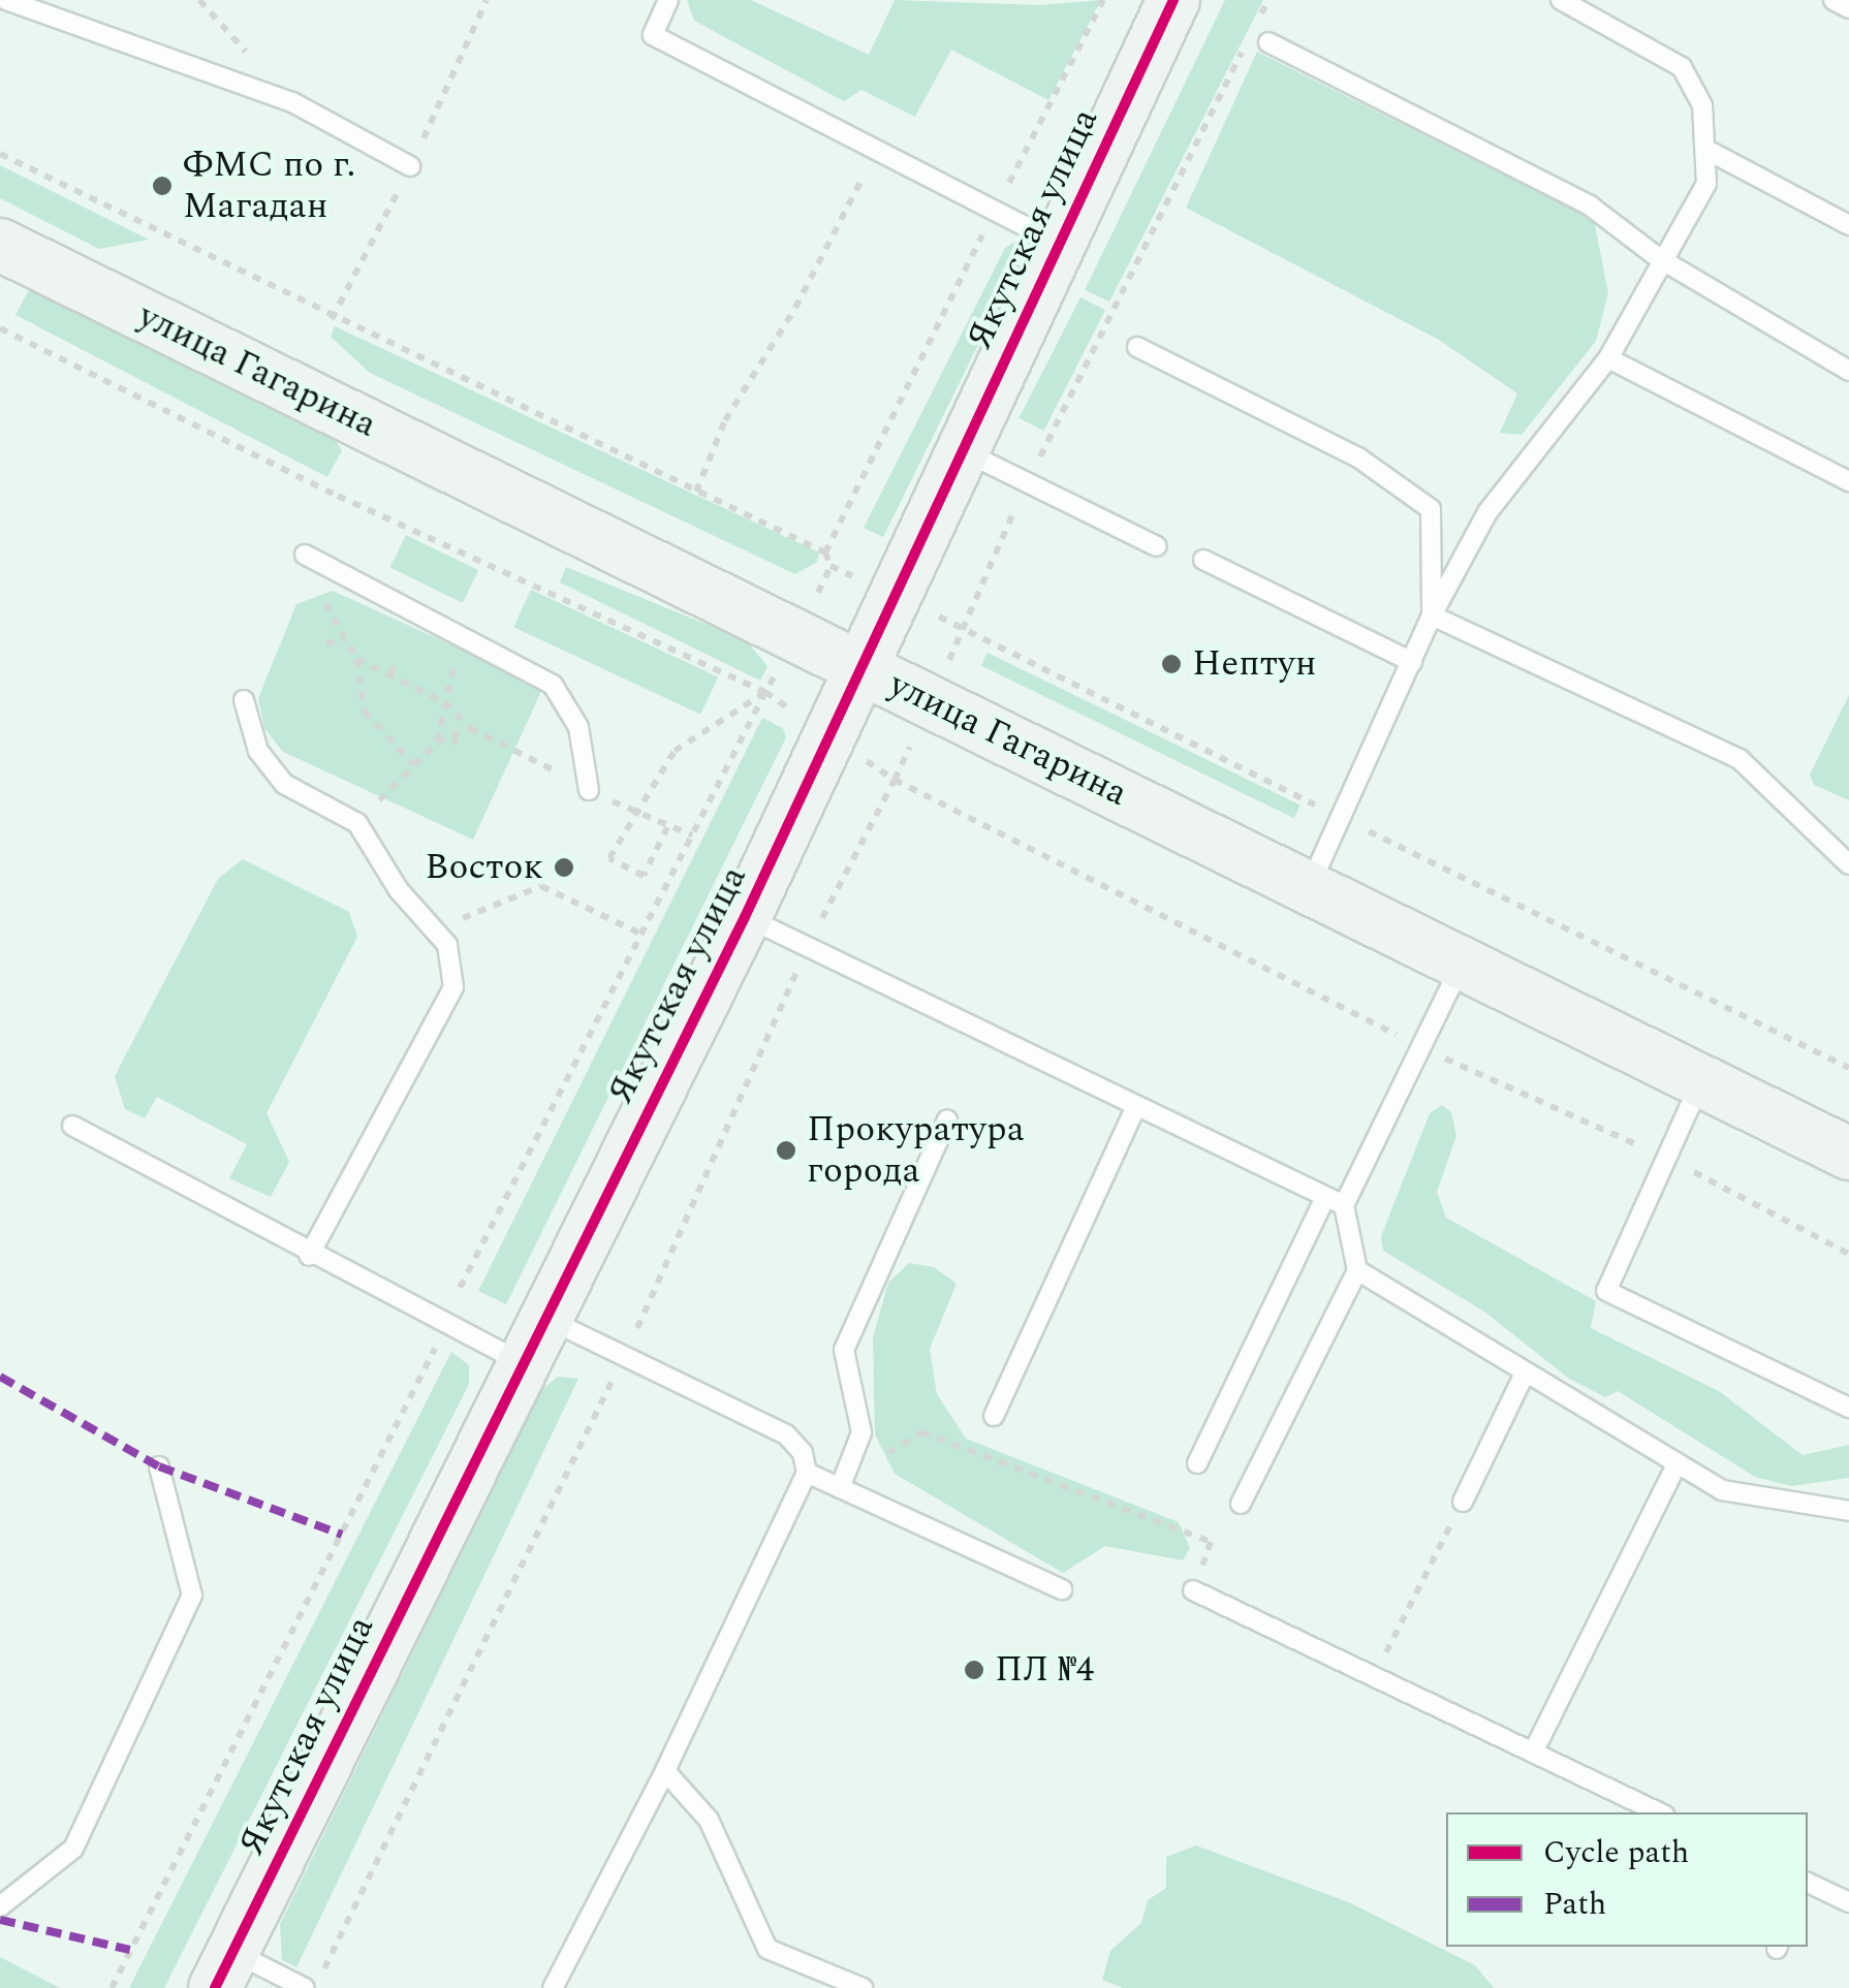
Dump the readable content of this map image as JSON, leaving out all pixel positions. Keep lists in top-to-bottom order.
{
  "streets": {
    "street": ["Якутская улица", "улица Гагарина"]
  },
  "crossings": [
    ["Якутская улица", "улица Гагарина"]
  ],
  "places": [
    "ФМС по г. Магадан",
    "Нептун",
    "Восток",
    "Прокуратура города",
    "ПЛ №4"
  ],
  "legend": ["Cycle path", "Path"]
}
